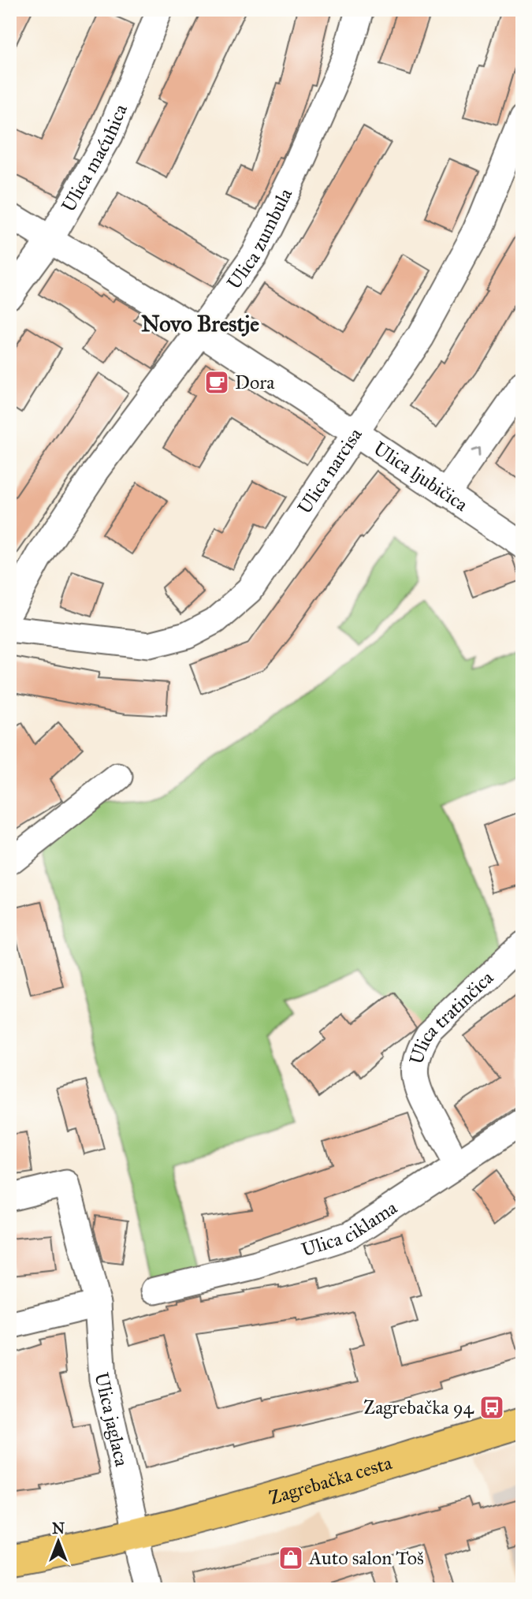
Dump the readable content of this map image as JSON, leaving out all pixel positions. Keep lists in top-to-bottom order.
{
  "streets": {
    "main road": ["Zagrebačka cesta"],
    "street": [
      "Ulica maćuhica",
      "Ulica zumbula",
      "Ulica narcisa",
      "Ulica ljubičica",
      "Ulica tratinčica",
      "Ulica ciklama",
      "Ulica jaglaca"
    ]
  },
  "crossings": [
    ["Ulica maćuhica", "Ulica ljubičica"],
    ["Ulica zumbula", "Ulica ljubičica"],
    ["Ulica narcisa", "Ulica ljubičica"],
    ["Ulica tratinčica", "Ulica ciklama"],
    ["Ulica jaglaca", "Zagrebačka cesta"]
  ],
  "districts": ["Novo Brestje"],
  "places": {
    "cafe": ["Dora"],
    "bus stop": ["Zagrebačka 94"],
    "shop": ["Auto salon Toš"]
  },
  "north": "top"
}
